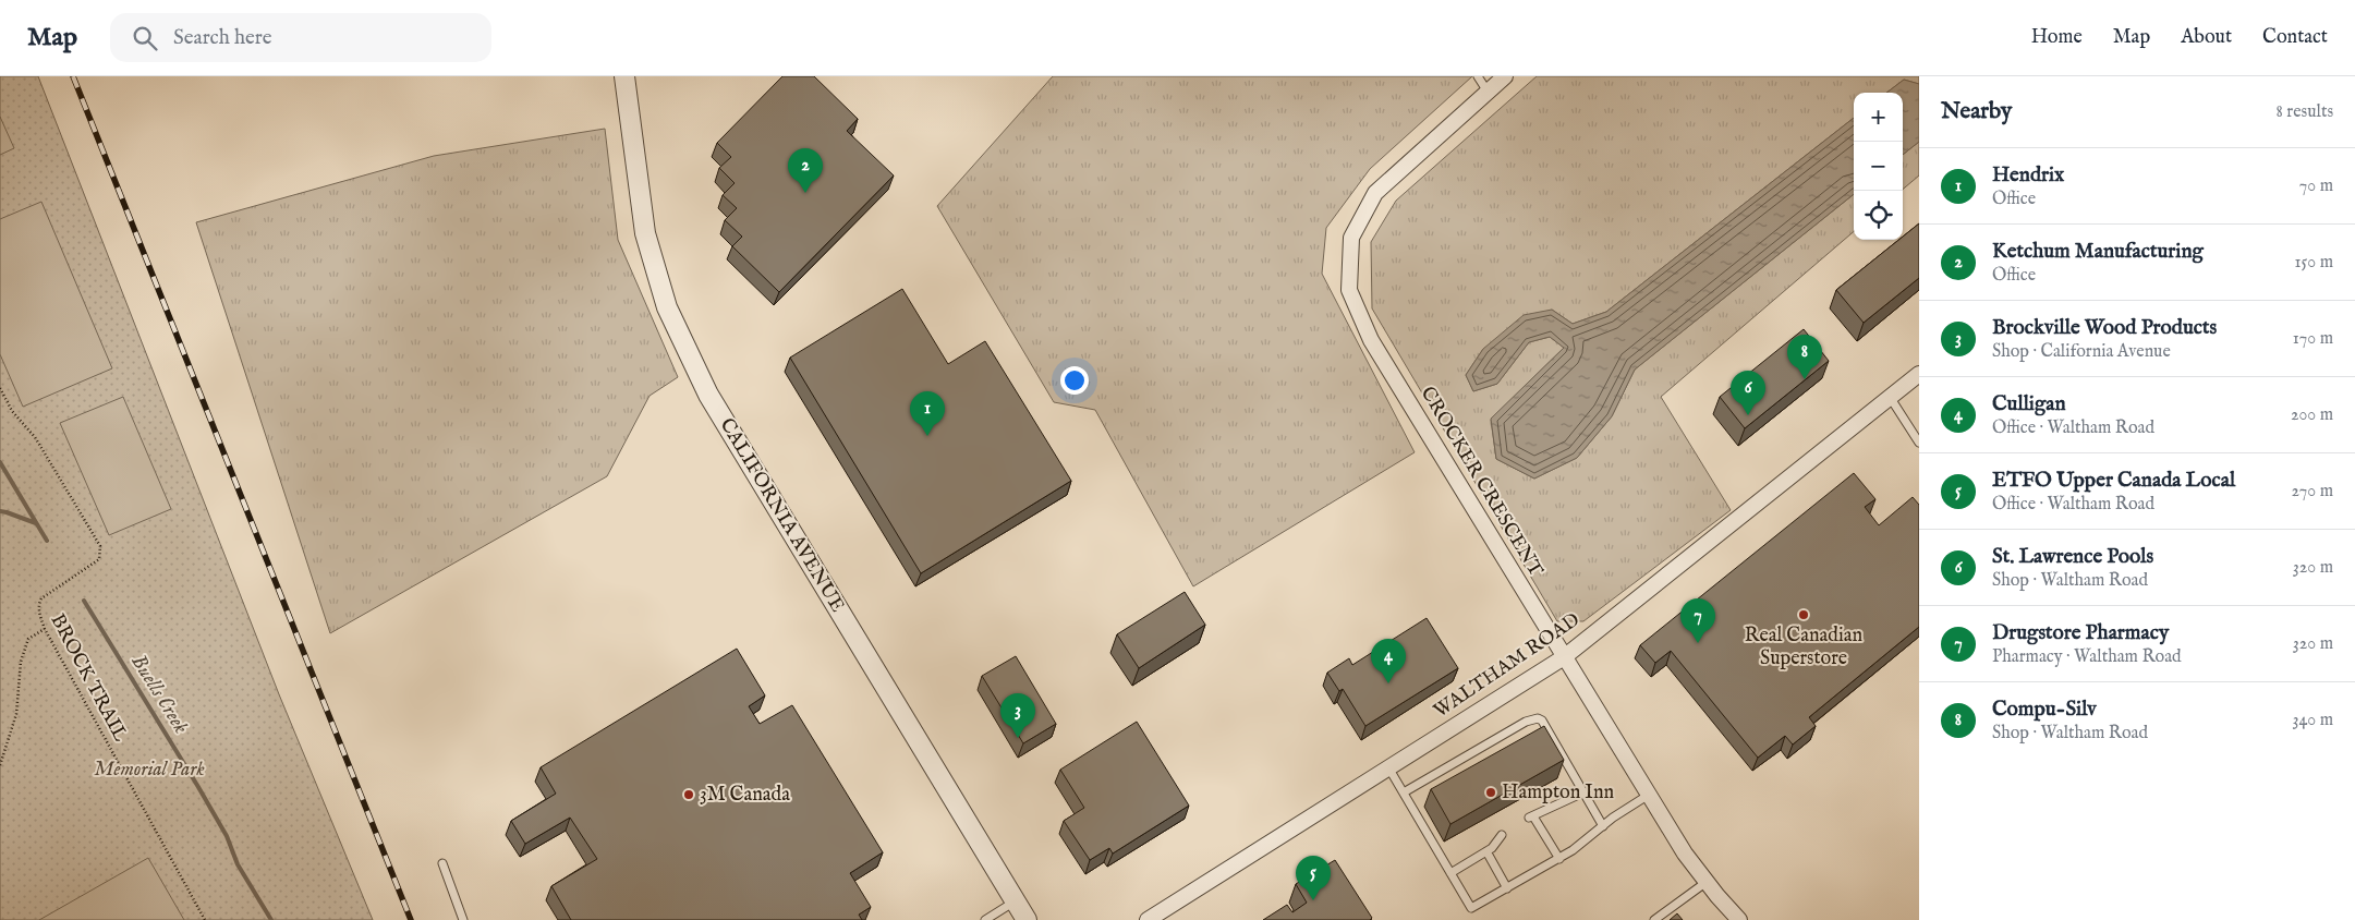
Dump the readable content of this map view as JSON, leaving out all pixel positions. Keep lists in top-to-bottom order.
{
  "streets": {
    "street": ["CROCKER CRESCENT", "CALIFORNIA AVENUE", "WALTHAM ROAD"],
    "path": ["BROCK TRAIL"]
  },
  "crossings": [
    ["CROCKER CRESCENT", "WALTHAM ROAD"]
  ],
  "water": ["Buells Creek"],
  "parks": ["Memorial Park"],
  "places": ["Real Canadian Superstore", "Hampton Inn", "3M Canada"],
  "page": {
    "header": "Map",
    "search": "Search here",
    "nav": [
      "Home",
      "Map",
      "About",
      "Contact"
    ],
    "heading": ["Nearby", "8 results"],
    "map_buttons": ["+", "−"],
    "list": [
      {
        "mark": "1",
        "name": "Hendrix",
        "note": "Office",
        "value": "70 m"
      },
      {
        "mark": "2",
        "name": "Ketchum Manufacturing",
        "note": "Office",
        "value": "150 m"
      },
      {
        "mark": "3",
        "name": "Brockville Wood Products",
        "note": "Shop · California Avenue",
        "value": "170 m"
      },
      {
        "mark": "4",
        "name": "Culligan",
        "note": "Office · Waltham Road",
        "value": "200 m"
      },
      {
        "mark": "5",
        "name": "ETFO Upper Canada Local",
        "note": "Office · Waltham Road",
        "value": "270 m"
      },
      {
        "mark": "6",
        "name": "St. Lawrence Pools",
        "note": "Shop · Waltham Road",
        "value": "320 m"
      },
      {
        "mark": "7",
        "name": "Drugstore Pharmacy",
        "note": "Pharmacy · Waltham Road",
        "value": "320 m"
      },
      {
        "mark": "8",
        "name": "Compu-Silv",
        "note": "Shop · Waltham Road",
        "value": "340 m"
      }
    ],
    "pins": [
      "2",
      "8",
      "6",
      "1",
      "7",
      "4",
      "3",
      "5"
    ]
  }
}
